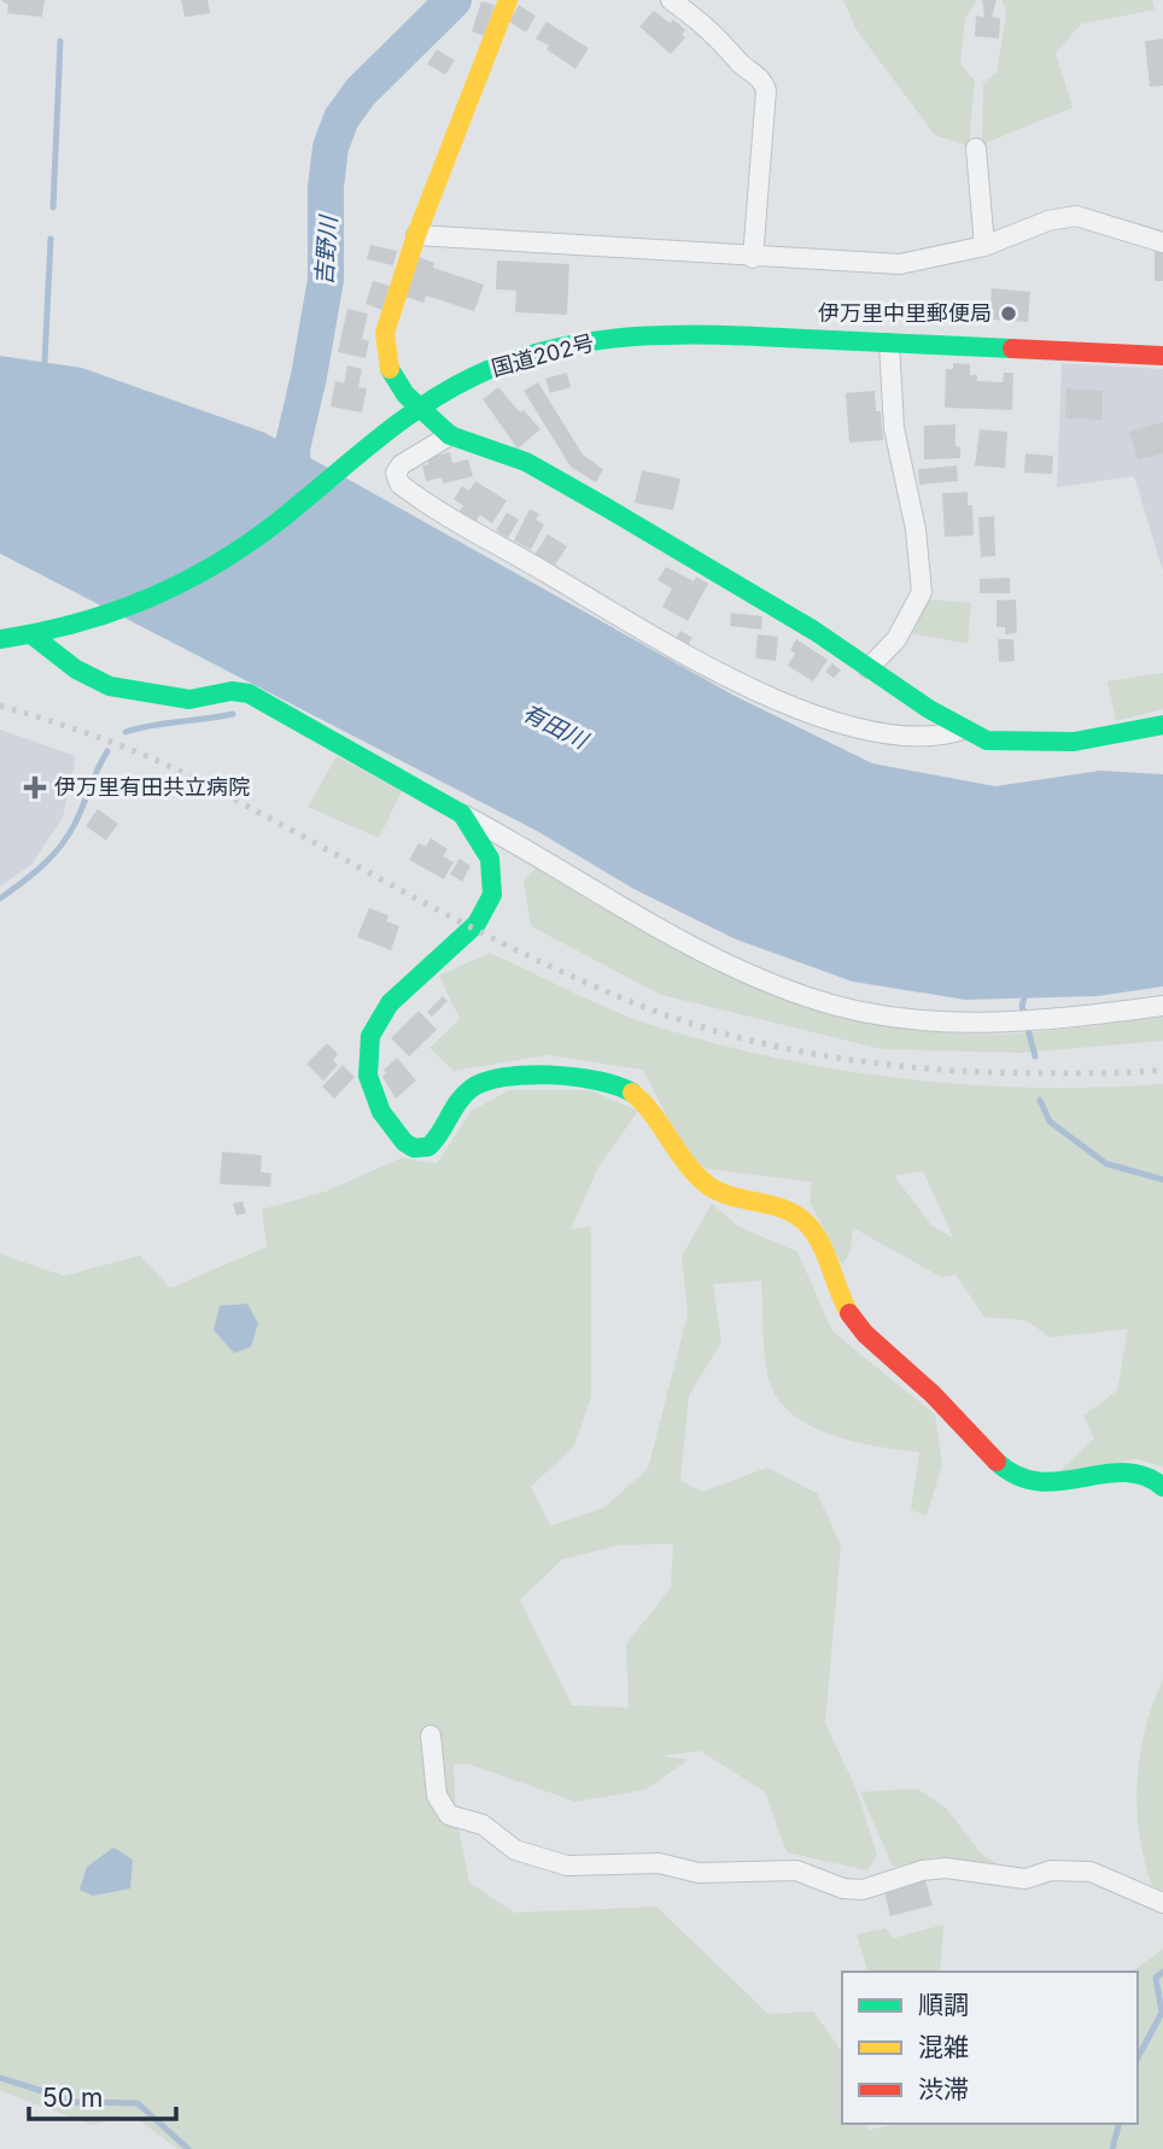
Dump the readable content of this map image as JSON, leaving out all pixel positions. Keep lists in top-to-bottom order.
{
  "streets": {
    "main road": ["国道202号"]
  },
  "water": ["吉野川", "有田川"],
  "places": {
    "other": ["伊万里中里郵便局"],
    "health": ["伊万里有田共立病院"]
  },
  "legend": ["順調", "混雑", "渋滞"],
  "scale_bar": "50 m"
}
